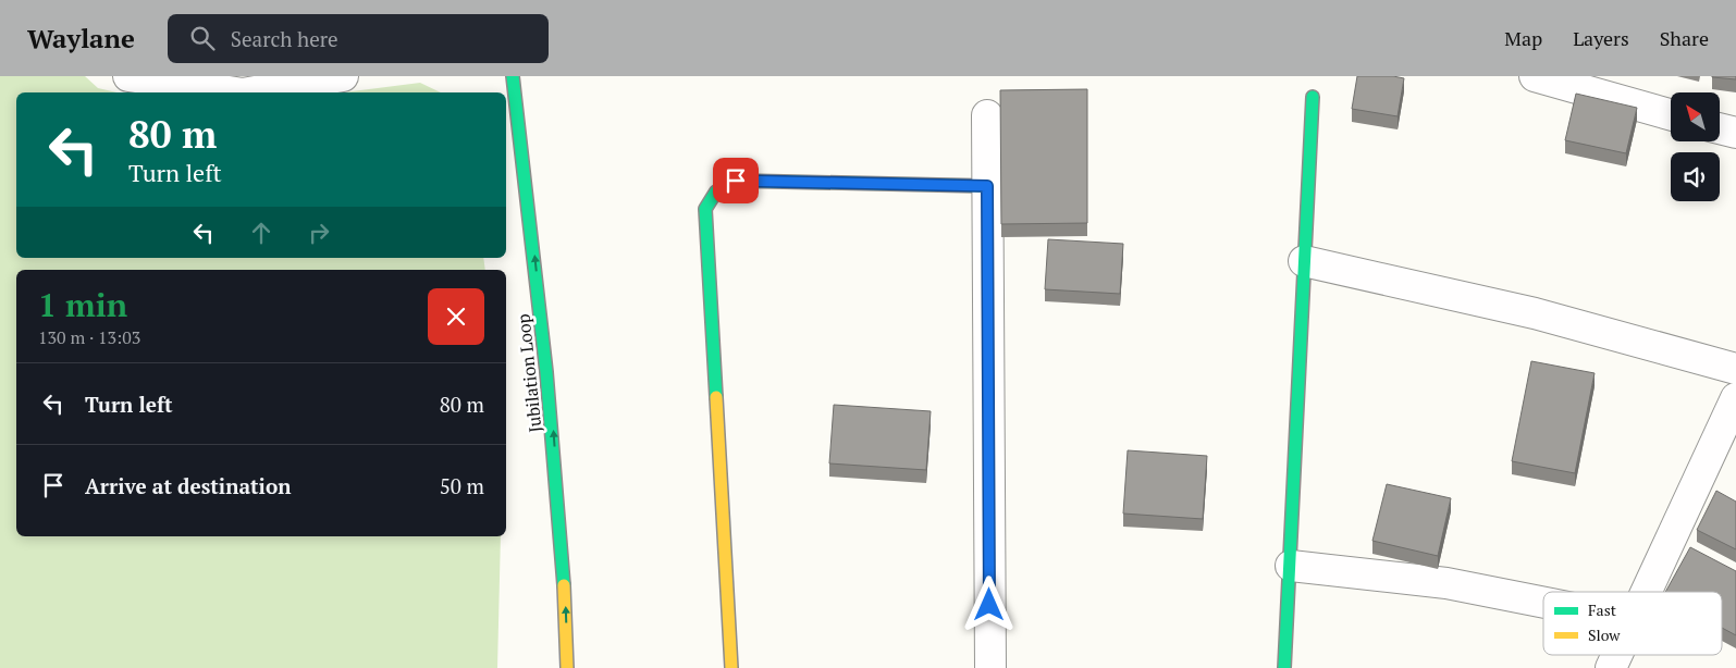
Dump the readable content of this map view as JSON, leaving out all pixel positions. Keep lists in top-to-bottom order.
{
  "streets": {
    "street": ["Jubilation Loop"]
  },
  "one_way": ["Jubilation Loop"],
  "legend": ["Fast", "Slow"],
  "north": "top left",
  "page": {
    "header": "Waylane",
    "search": "Search here",
    "nav": ["Map", "Layers", "Share"],
    "turn": ["80 m", "Turn left"],
    "heading": ["1 min", "130 m · 13:03"],
    "list": [
      {
        "name": "Turn left",
        "value": "80 m"
      },
      {
        "name": "Arrive at destination",
        "value": "50 m"
      }
    ]
  }
}
